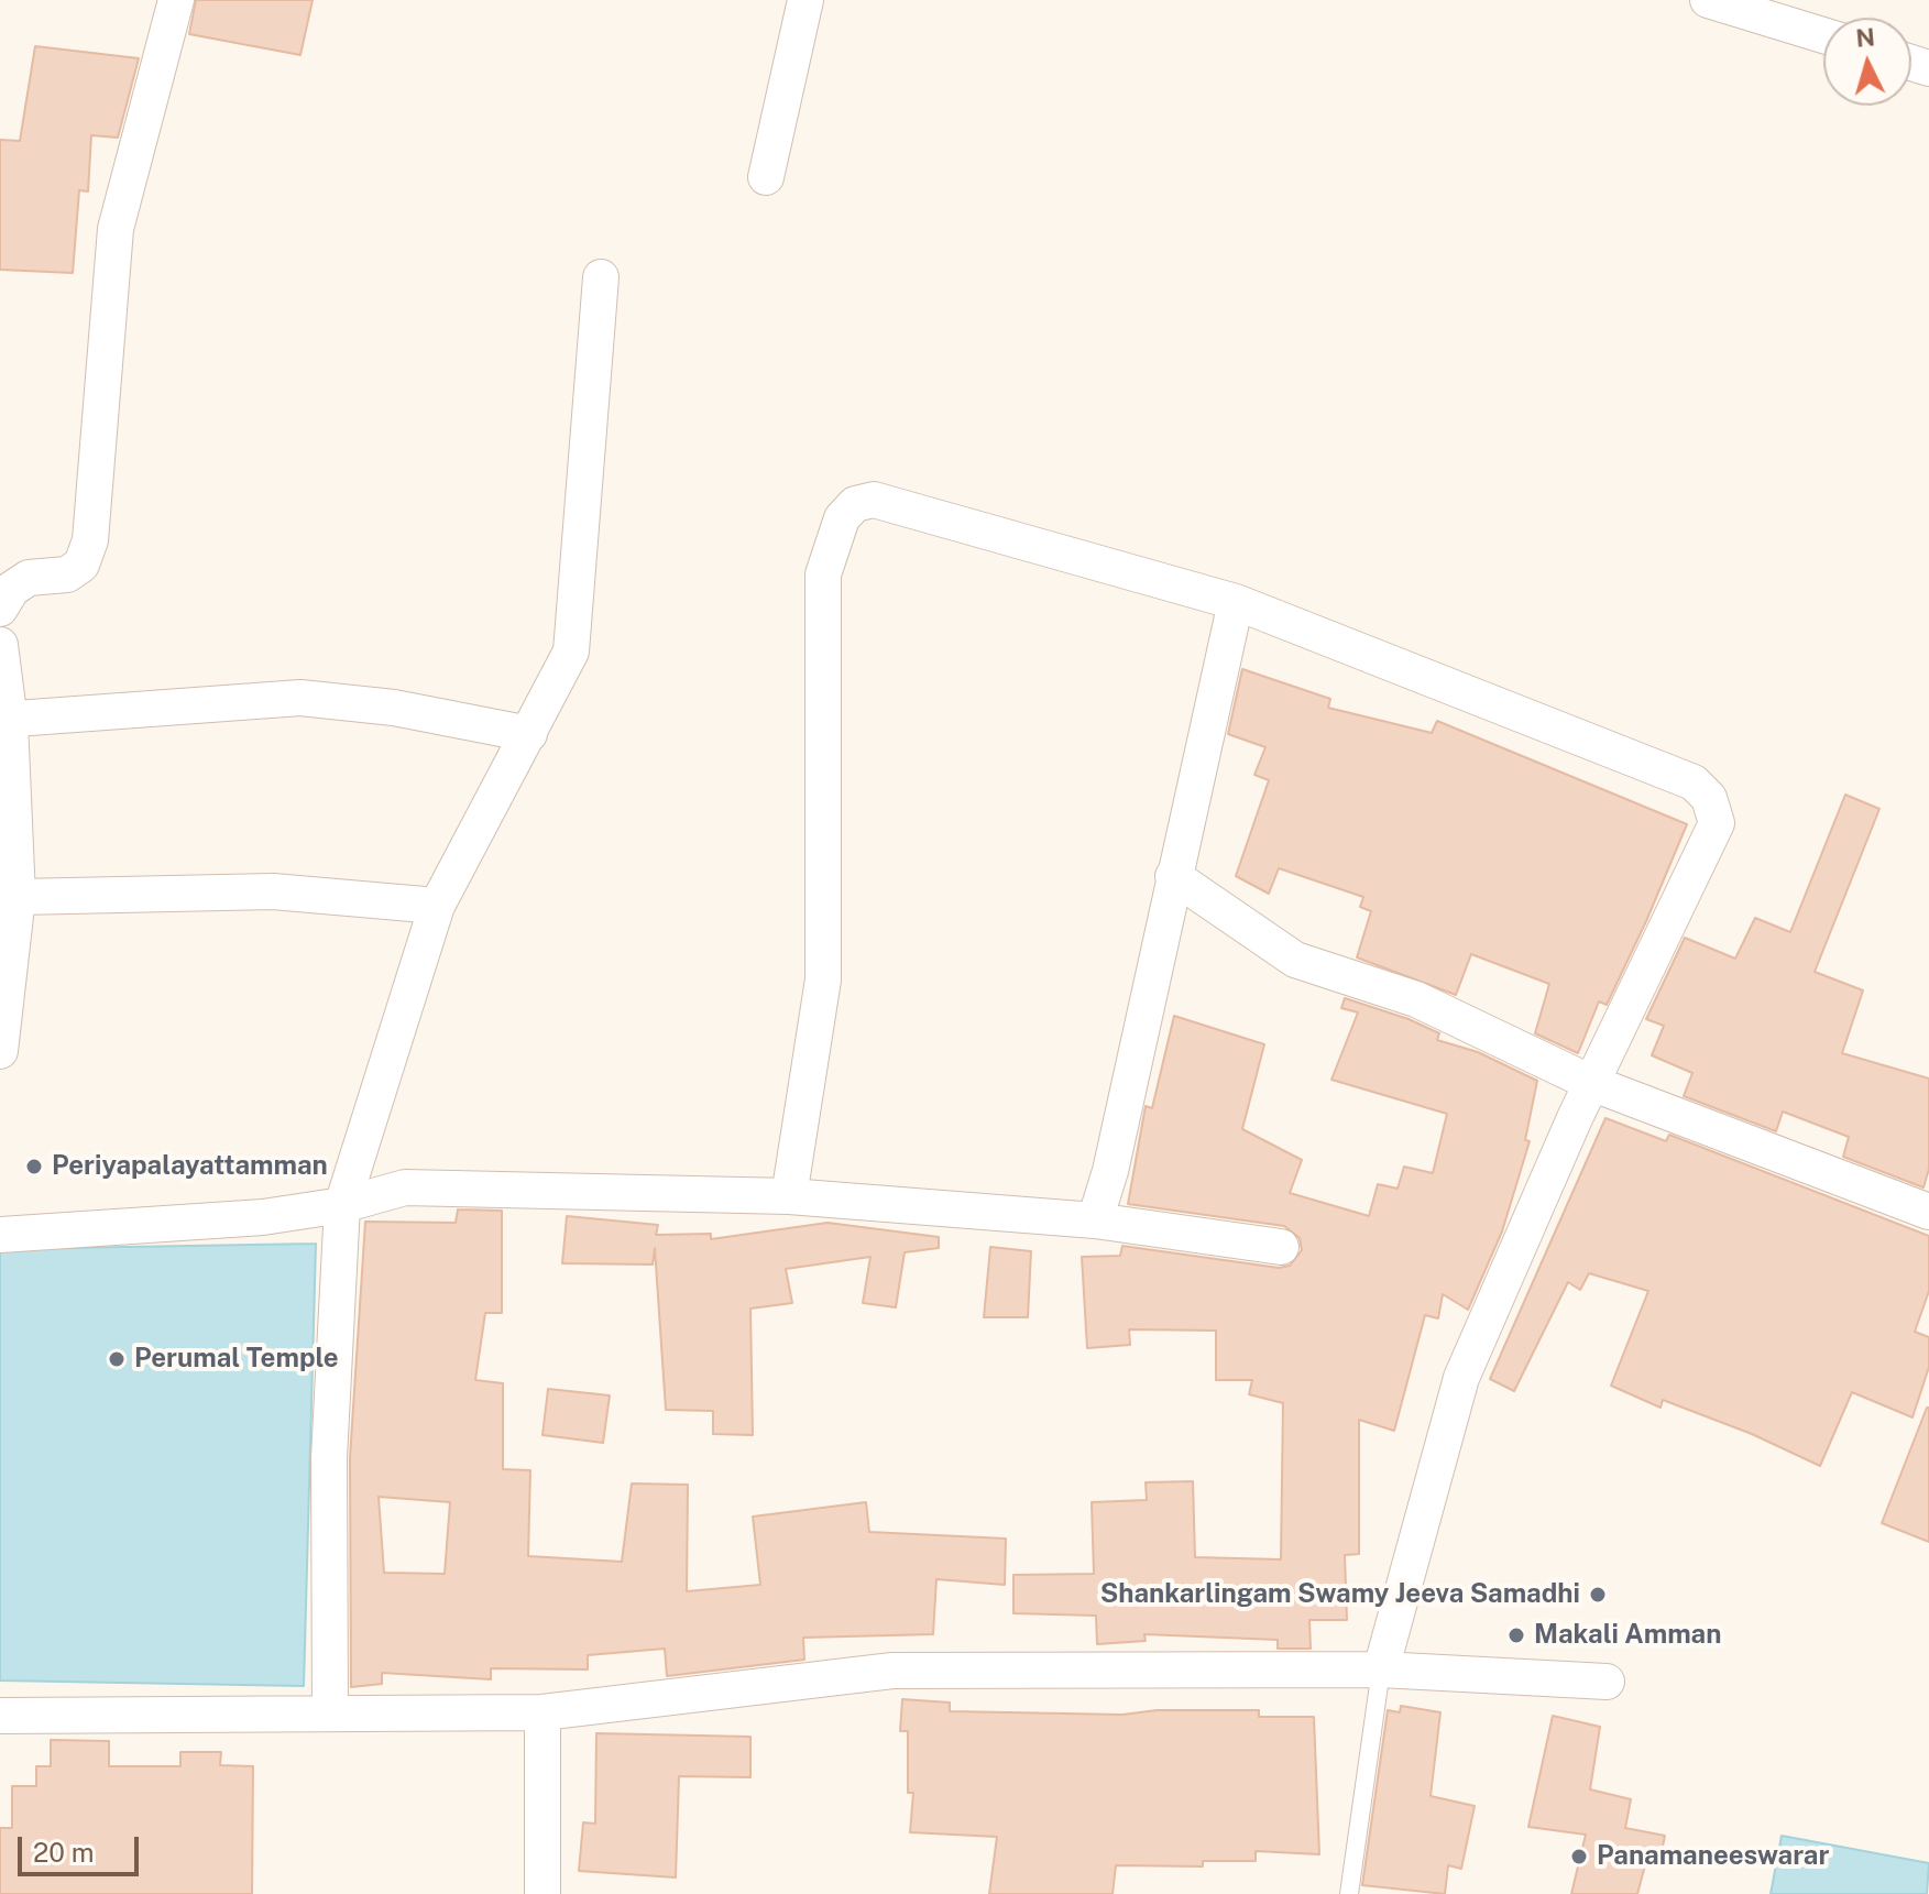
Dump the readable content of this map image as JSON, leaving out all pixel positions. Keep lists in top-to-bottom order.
{
  "places": [
    "Periyapalayattamman",
    "Perumal Temple",
    "Shankarlingam Swamy Jeeva Samadhi",
    "Makali Amman",
    "Panamaneeswarar"
  ],
  "scale_bar": "20 m",
  "north": "top"
}
